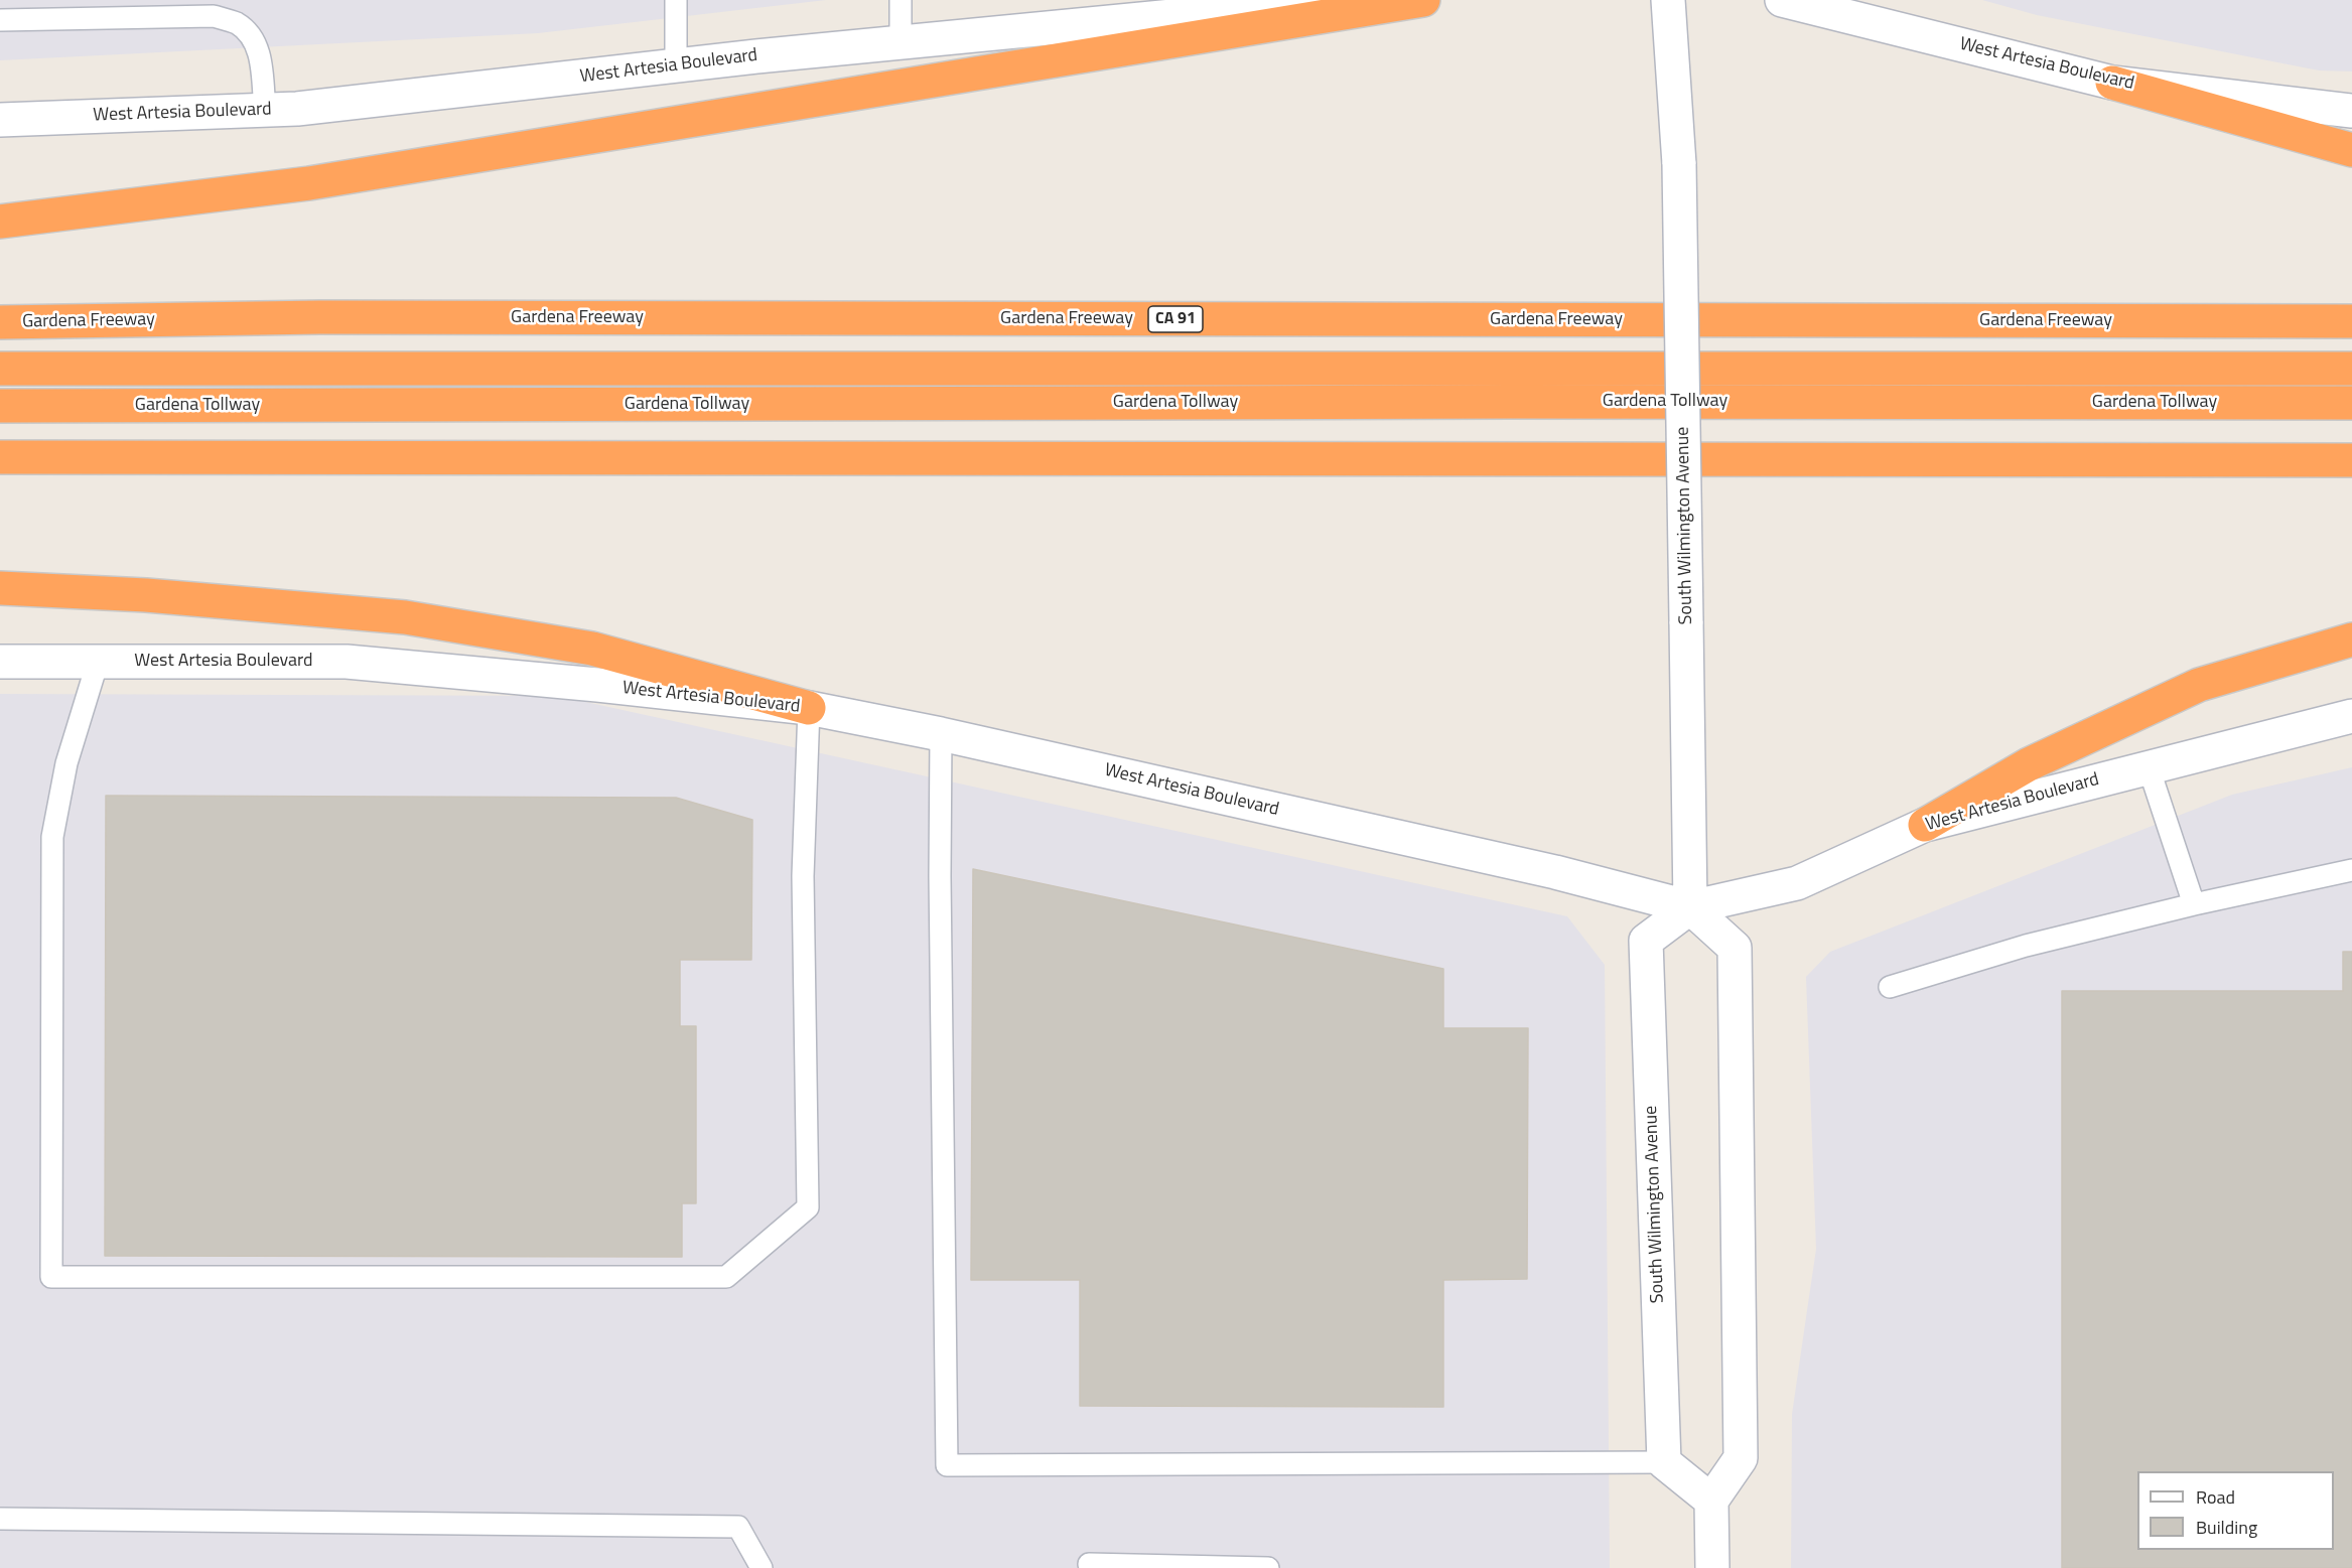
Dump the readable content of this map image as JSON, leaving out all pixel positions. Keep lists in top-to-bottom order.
{
  "streets": {
    "highway": ["Gardena Freeway", "CA 91", "Gardena Tollway"],
    "main road": ["West Artesia Boulevard", "South Wilmington Avenue"]
  },
  "crossings": [
    ["West Artesia Boulevard", "South Wilmington Avenue"]
  ],
  "legend": ["Road", "Building"]
}
